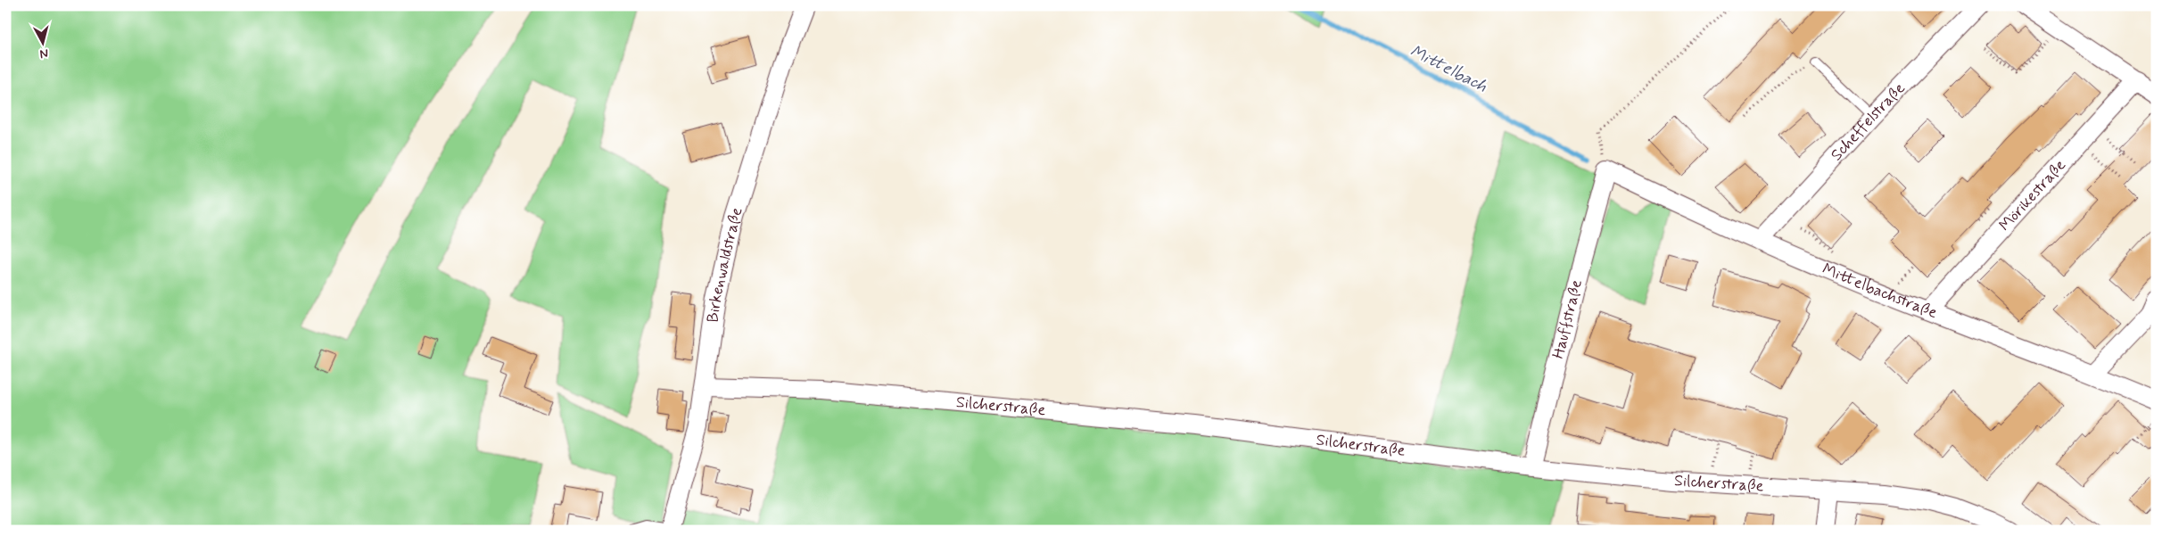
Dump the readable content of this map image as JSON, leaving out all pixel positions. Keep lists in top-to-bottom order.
{
  "streets": {
    "street": [
      "Scheffelstraße",
      "Mörikestraße",
      "Birkenwaldstraße",
      "Mittelbachstraße",
      "Hauffstraße",
      "Silcherstraße"
    ]
  },
  "crossings": [
    ["Scheffelstraße", "Mittelbachstraße"],
    ["Mörikestraße", "Mittelbachstraße"],
    ["Birkenwaldstraße", "Silcherstraße"],
    ["Mittelbachstraße", "Hauffstraße"],
    ["Hauffstraße", "Silcherstraße"]
  ],
  "water": ["Mittelbach"],
  "north": "bottom"
}
